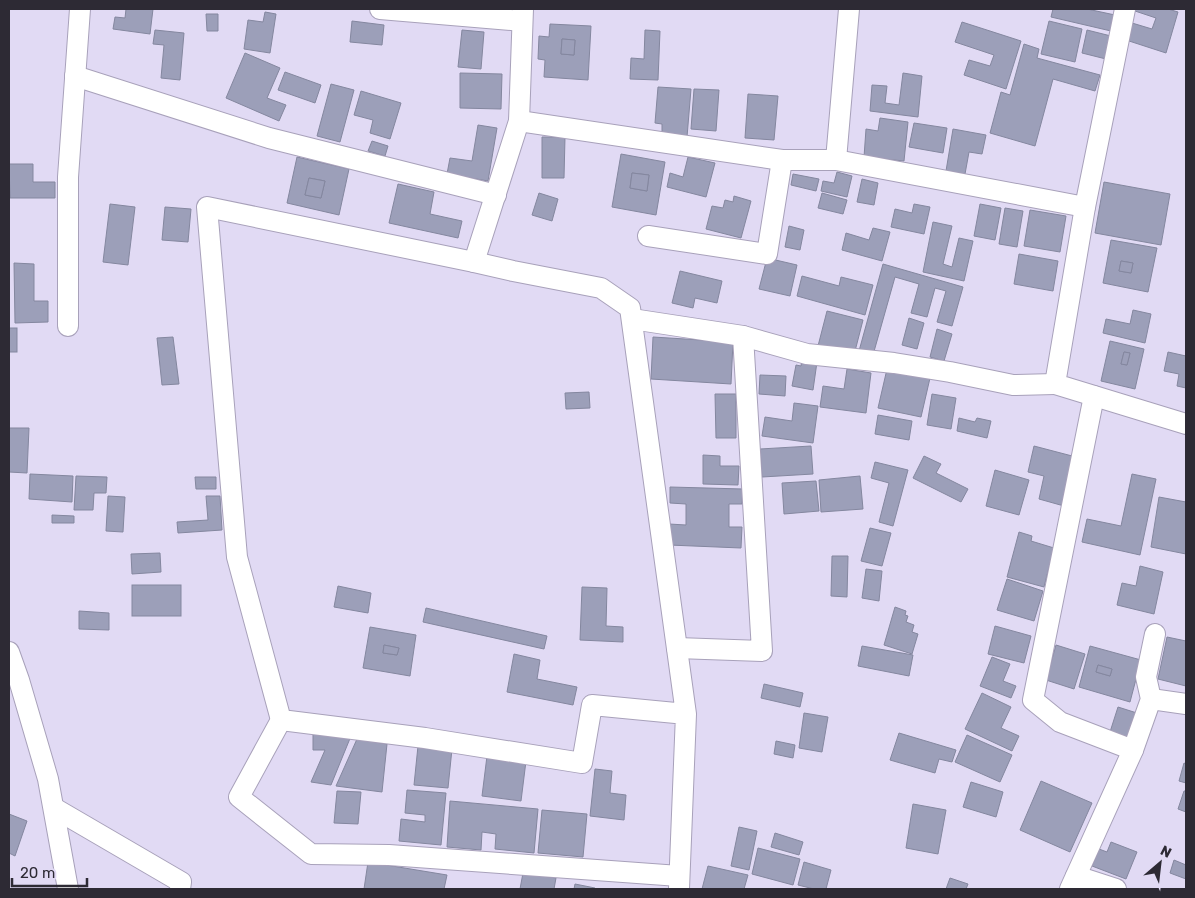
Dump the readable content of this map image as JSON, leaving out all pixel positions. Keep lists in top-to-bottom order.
{
  "scale_bar": "20 m",
  "north": "top right"
}
